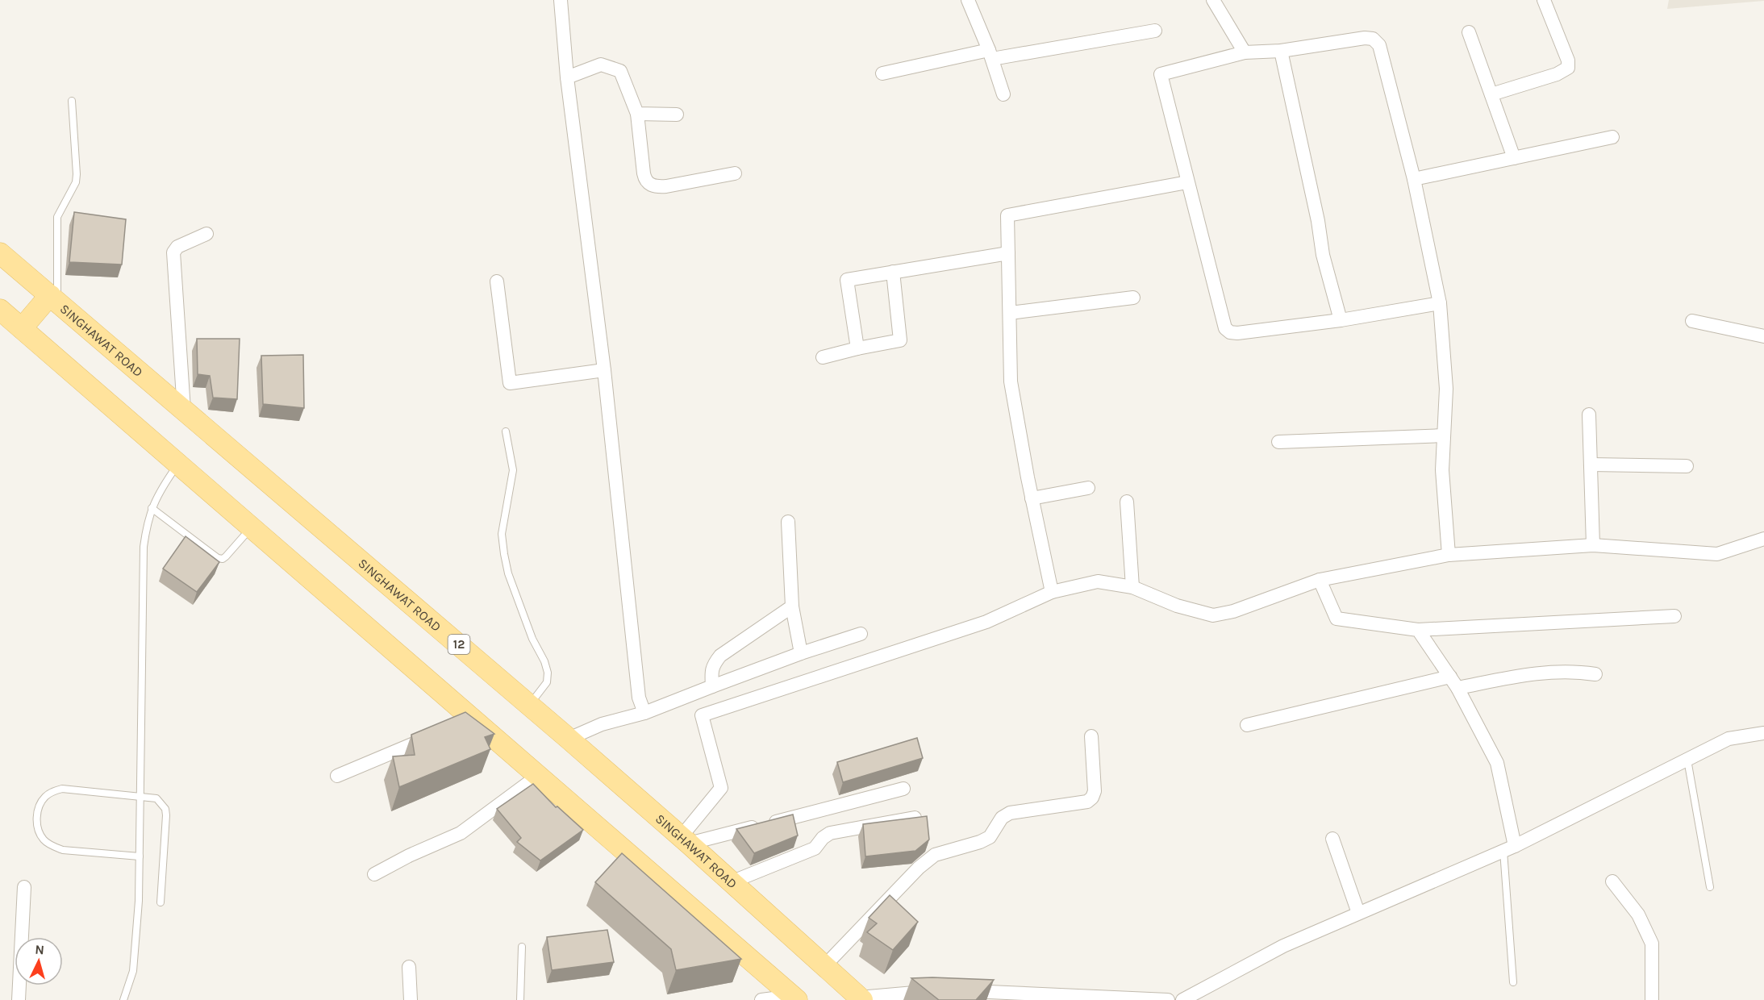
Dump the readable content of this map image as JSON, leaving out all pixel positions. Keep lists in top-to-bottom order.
{
  "streets": {
    "main road": ["SINGHAWAT ROAD", "12"]
  },
  "north": "top"
}
